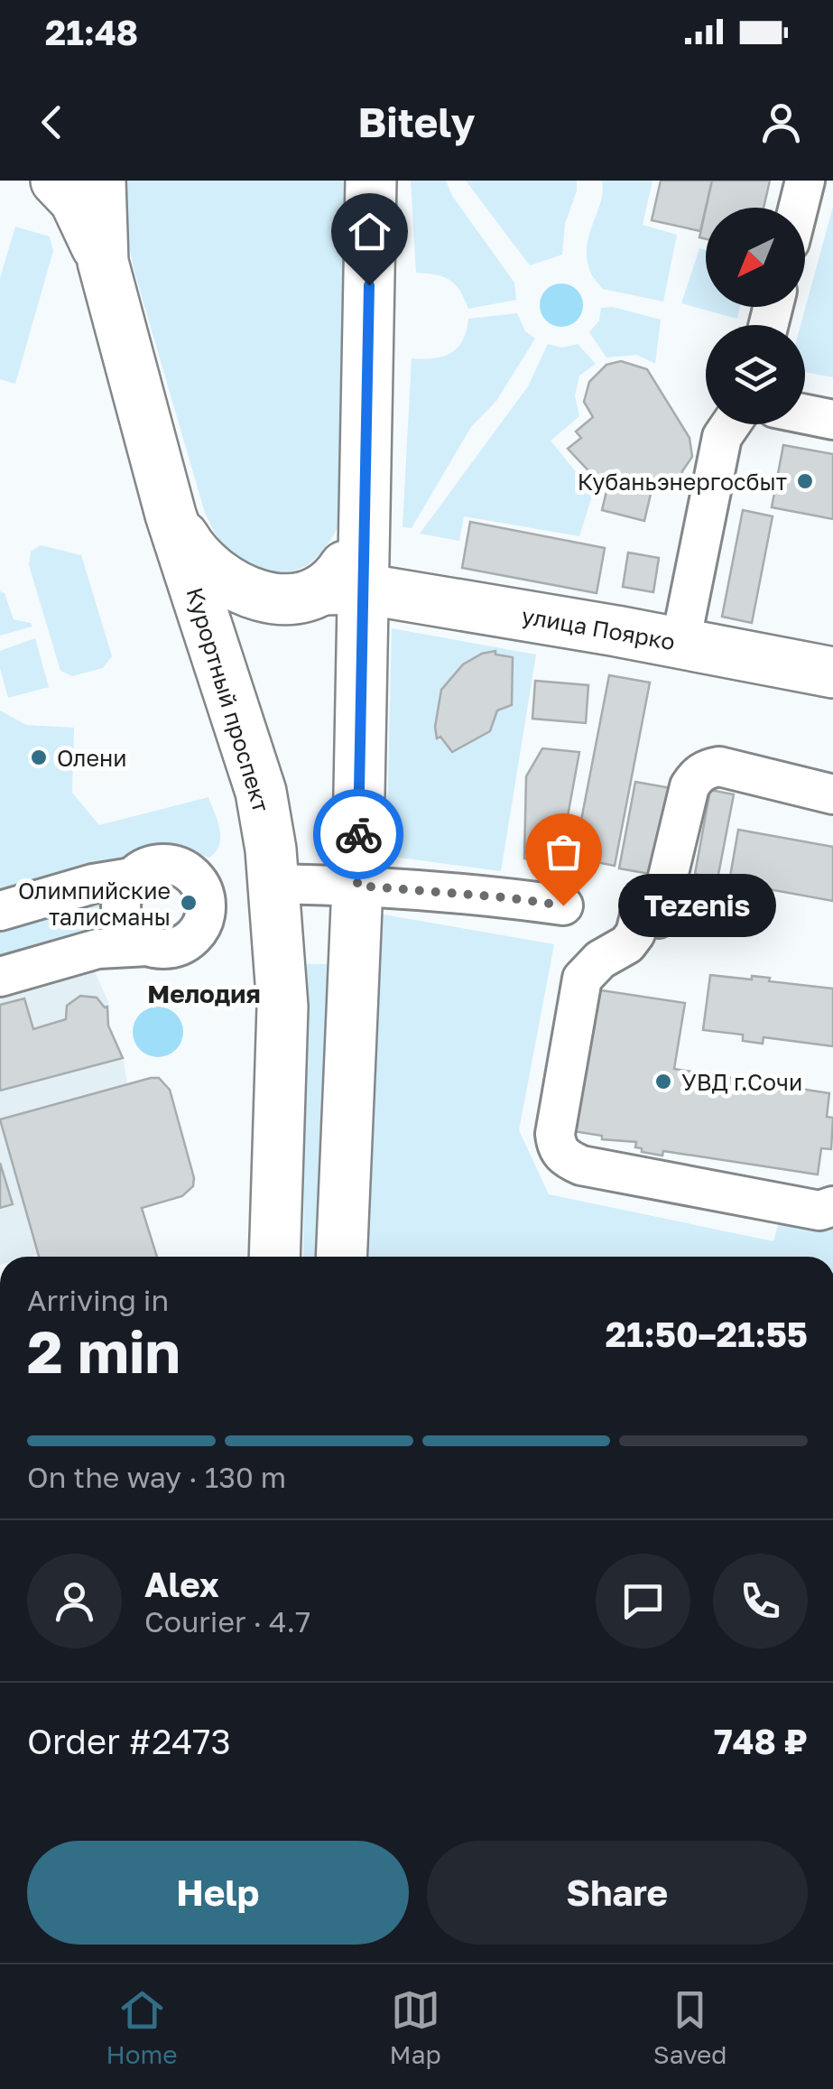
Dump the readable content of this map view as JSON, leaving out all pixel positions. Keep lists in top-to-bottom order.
{
  "streets": {
    "main road": ["улица Поярко", "Курортный проспект"]
  },
  "crossings": [
    ["улица Поярко", "Курортный проспект"]
  ],
  "districts": ["Мелодия"],
  "places": [
    "Кубаньэнергосбыт",
    "Олени",
    "Олимпийские талисманы",
    "Tezenis",
    "УВД г.Сочи"
  ],
  "north": "bottom left",
  "page": {
    "status": "21:48",
    "header": "Bitely",
    "bubble": "Tezenis",
    "heading": ["2 min", "Arriving in", "21:50–21:55"],
    "panel": [
      "Alex",
      "Courier · 4.7",
      "Order #2473",
      "748 ₽"
    ],
    "bar": "On the way · 130 m",
    "buttons": ["Help", "Share"],
    "tabs": ["Home", "Map", "Saved"]
  }
}
